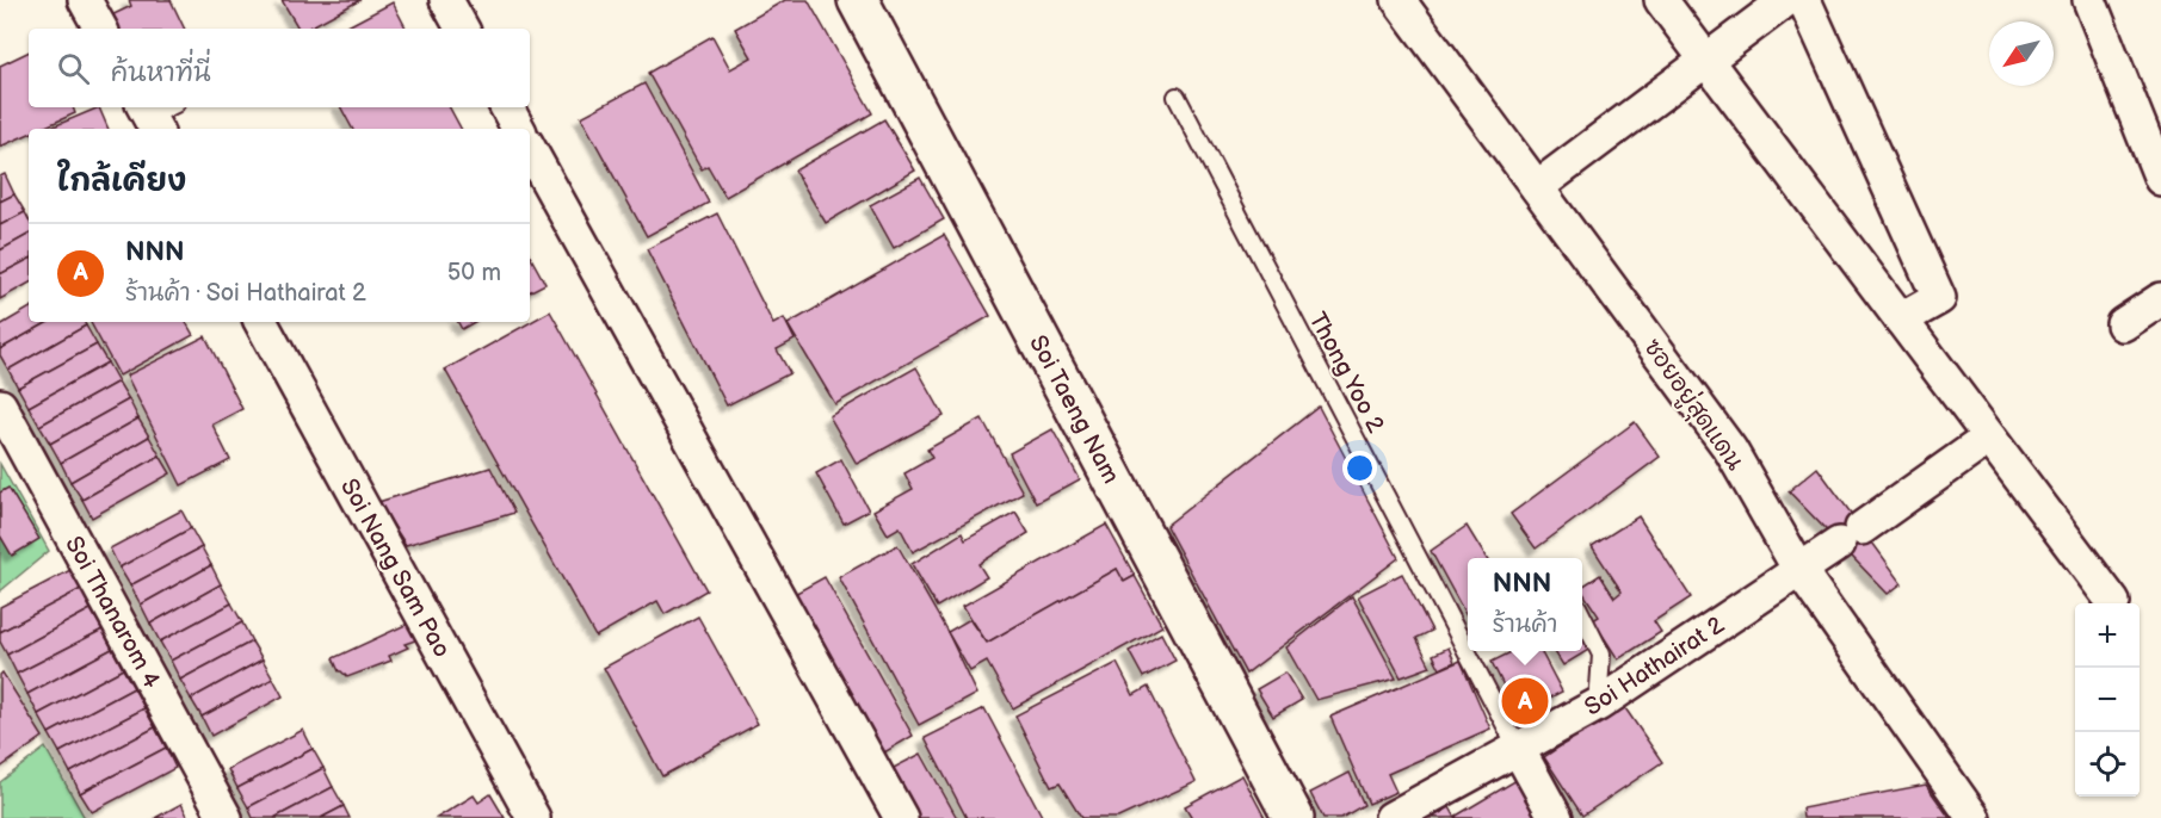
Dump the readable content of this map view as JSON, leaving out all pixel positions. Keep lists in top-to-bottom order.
{
  "streets": {
    "street": [
      "ซอยอยู่สุดแดน",
      "Soi Taeng Nam",
      "Soi Nang Sam Pao",
      "Soi Thanarom 4",
      "Soi Hathairat 2"
    ],
    "lane": ["Thong Yoo 2"]
  },
  "crossings": [
    ["Thong Yoo 2", "Soi Hathairat 2"],
    ["ซอยอยู่สุดแดน", "Soi Hathairat 2"]
  ],
  "north": "bottom left",
  "page": {
    "search": "ค้นหาที่นี่",
    "heading": "ใกล้เคียง",
    "list": [
      {
        "mark": "A",
        "name": "NNN",
        "note": "ร้านค้า · Soi Hathairat 2",
        "value": "50 m"
      }
    ],
    "popup": ["NNN", "ร้านค้า"],
    "map_buttons": ["+", "−"],
    "pins": "A"
  }
}
